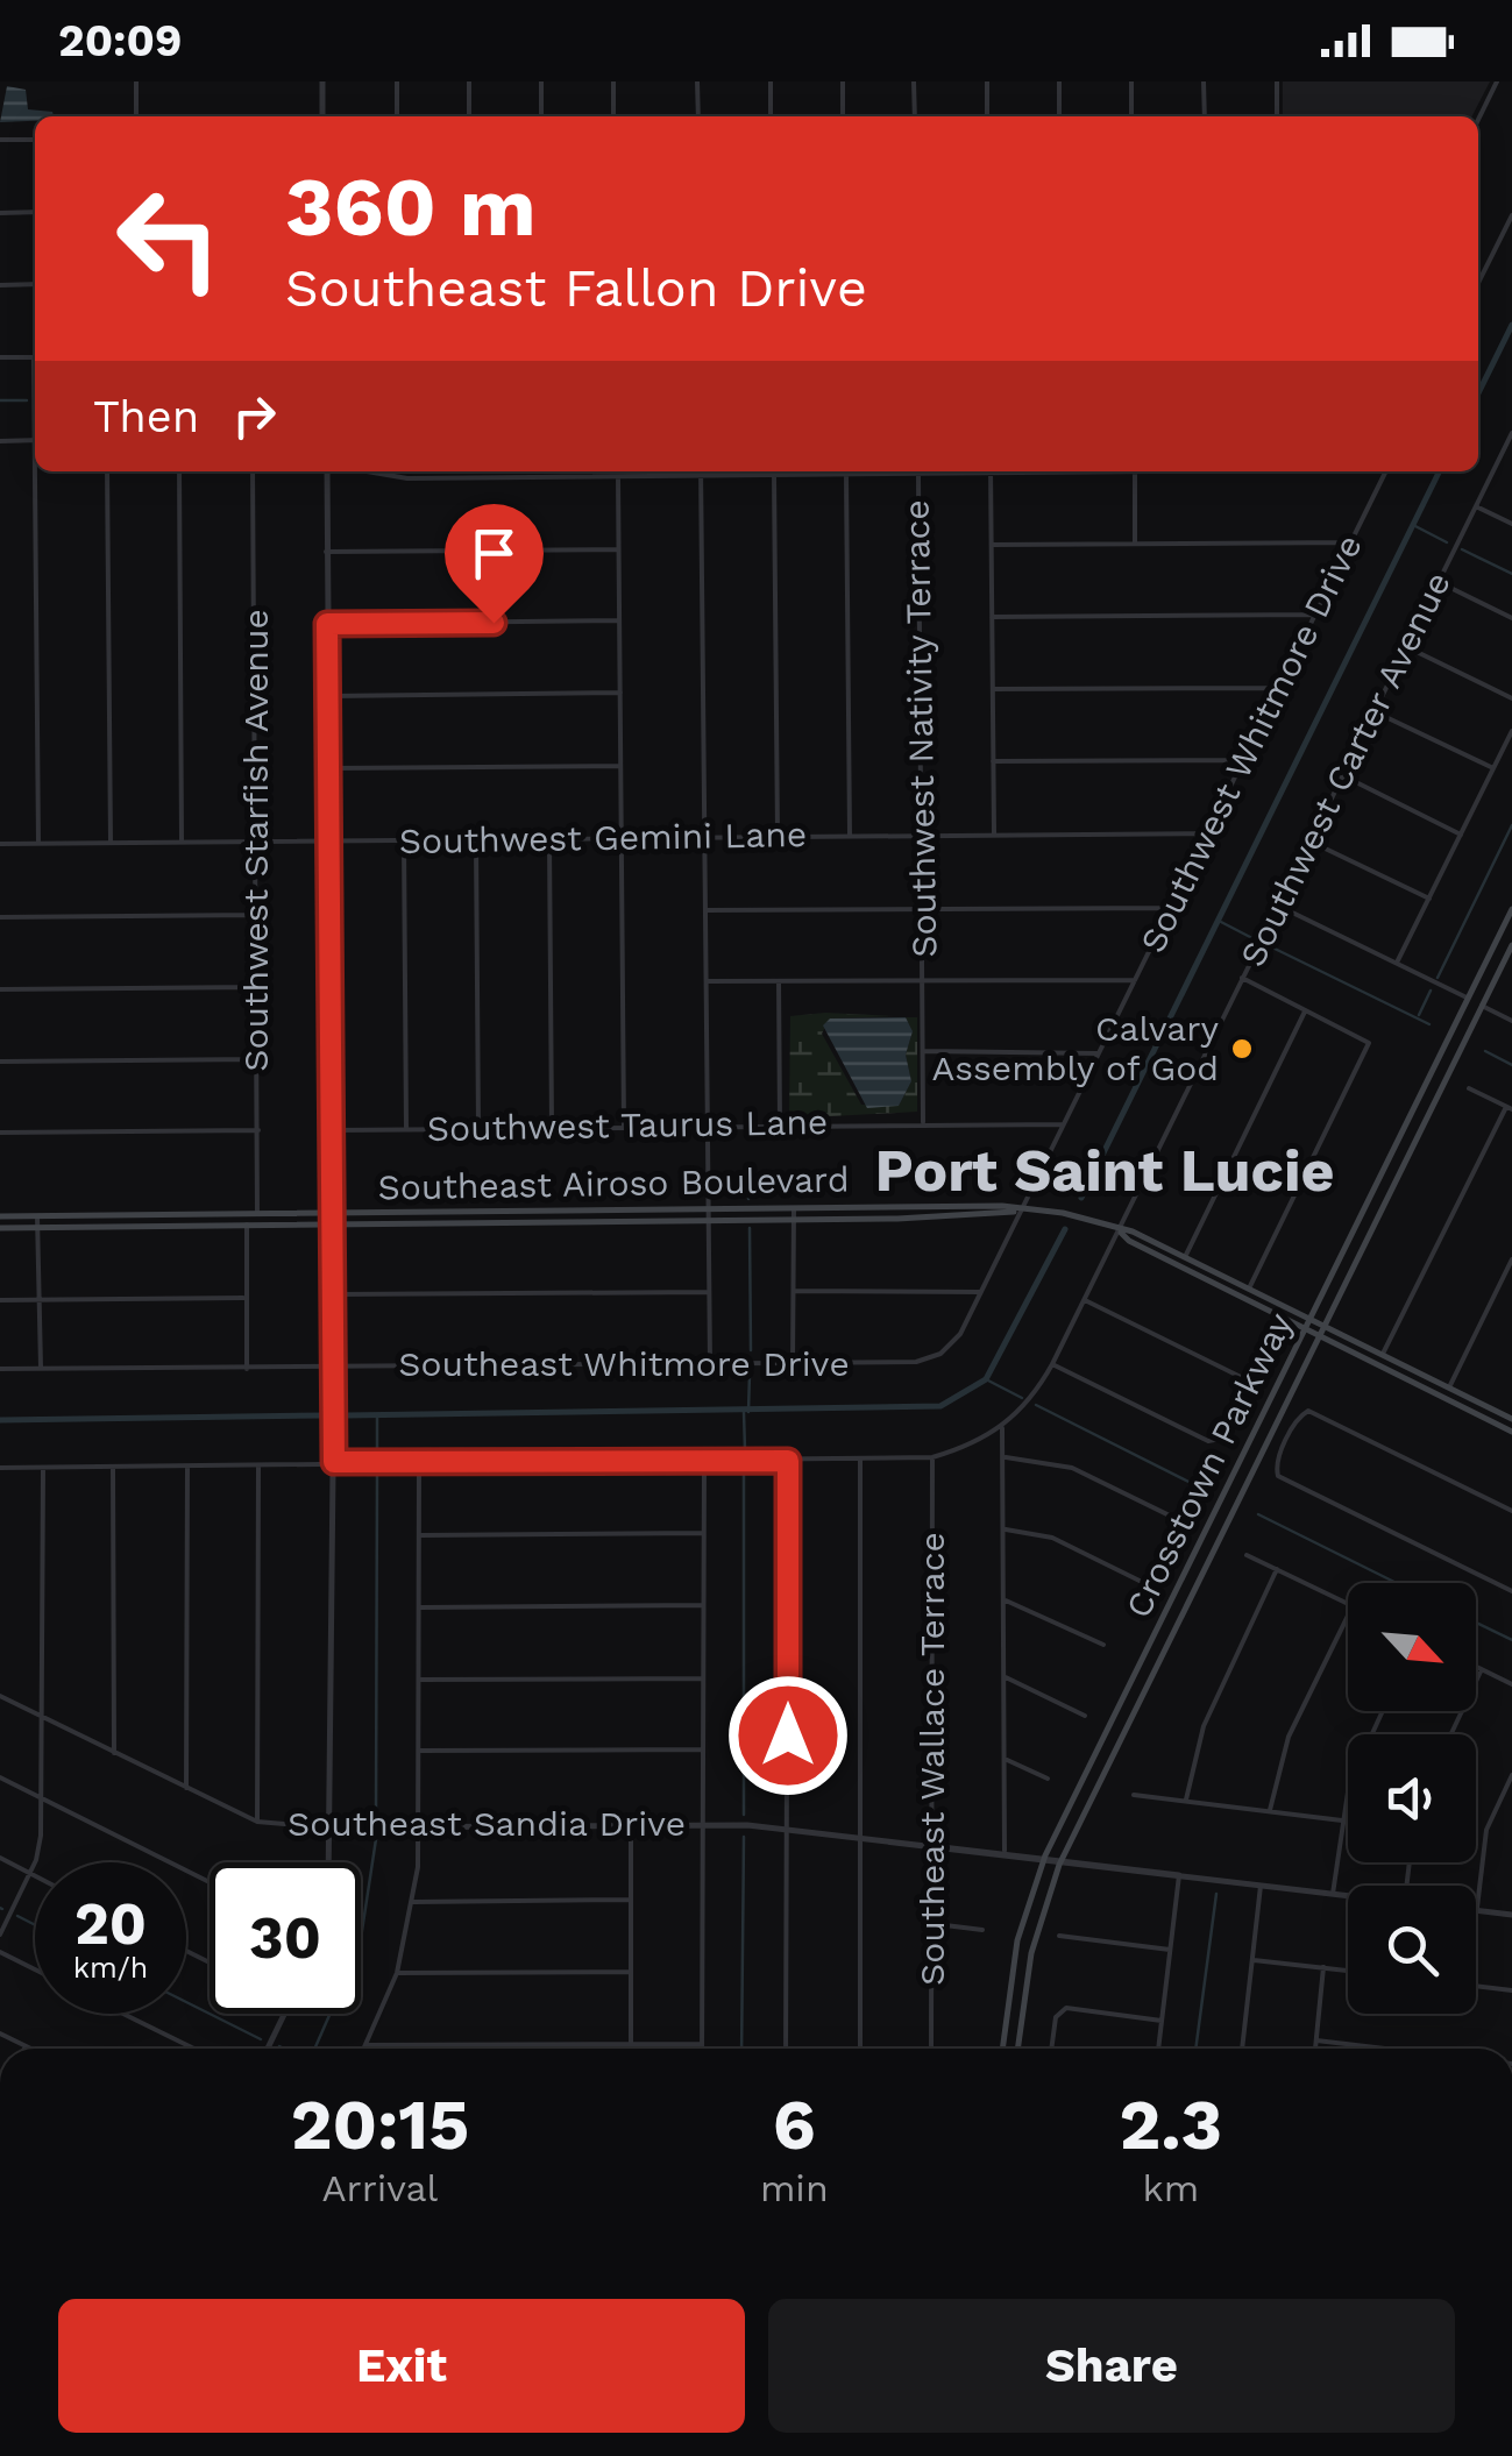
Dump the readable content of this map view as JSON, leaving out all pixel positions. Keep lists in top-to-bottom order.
{
  "streets": {
    "main road": ["Southeast Airoso Boulevard", "Crosstown Parkway"],
    "street": [
      "Southwest Nativity Terrace",
      "Southwest Whitmore Drive",
      "Southwest Carter Avenue",
      "Southwest Gemini Lane",
      "Southwest Starfish Avenue",
      "Southwest Taurus Lane",
      "Southeast Whitmore Drive",
      "Southeast Wallace Terrace",
      "Southeast Sandia Drive"
    ]
  },
  "crossings": [
    ["Southwest Nativity Terrace", "Southwest Gemini Lane"],
    ["Southwest Nativity Terrace", "Southwest Taurus Lane"],
    ["Southwest Whitmore Drive", "Southwest Gemini Lane"],
    ["Southwest Whitmore Drive", "Southwest Taurus Lane"],
    ["Southwest Whitmore Drive", "Southeast Airoso Boulevard"],
    ["Southwest Whitmore Drive", "Southeast Whitmore Drive"],
    ["Southwest Carter Avenue", "Southeast Airoso Boulevard"],
    ["Southwest Gemini Lane", "Southwest Starfish Avenue"],
    ["Southwest Starfish Avenue", "Southeast Airoso Boulevard"],
    ["Southeast Airoso Boulevard", "Southeast Whitmore Drive"],
    ["Southeast Airoso Boulevard", "Crosstown Parkway"],
    ["Crosstown Parkway", "Southeast Sandia Drive"],
    ["Southeast Wallace Terrace", "Southeast Sandia Drive"]
  ],
  "districts": ["Port Saint Lucie"],
  "places": ["Calvary Assembly of God"],
  "north": "bottom right",
  "page": {
    "status": "20:09",
    "turn": ["360 m", "Southeast Fallon Drive"],
    "then": "Then",
    "speed": "20 km/h",
    "limit": "30",
    "eta": [
      "20:15",
      "Arrival",
      "6",
      "min",
      "2.3",
      "km"
    ],
    "buttons": ["Exit", "Share"]
  }
}
